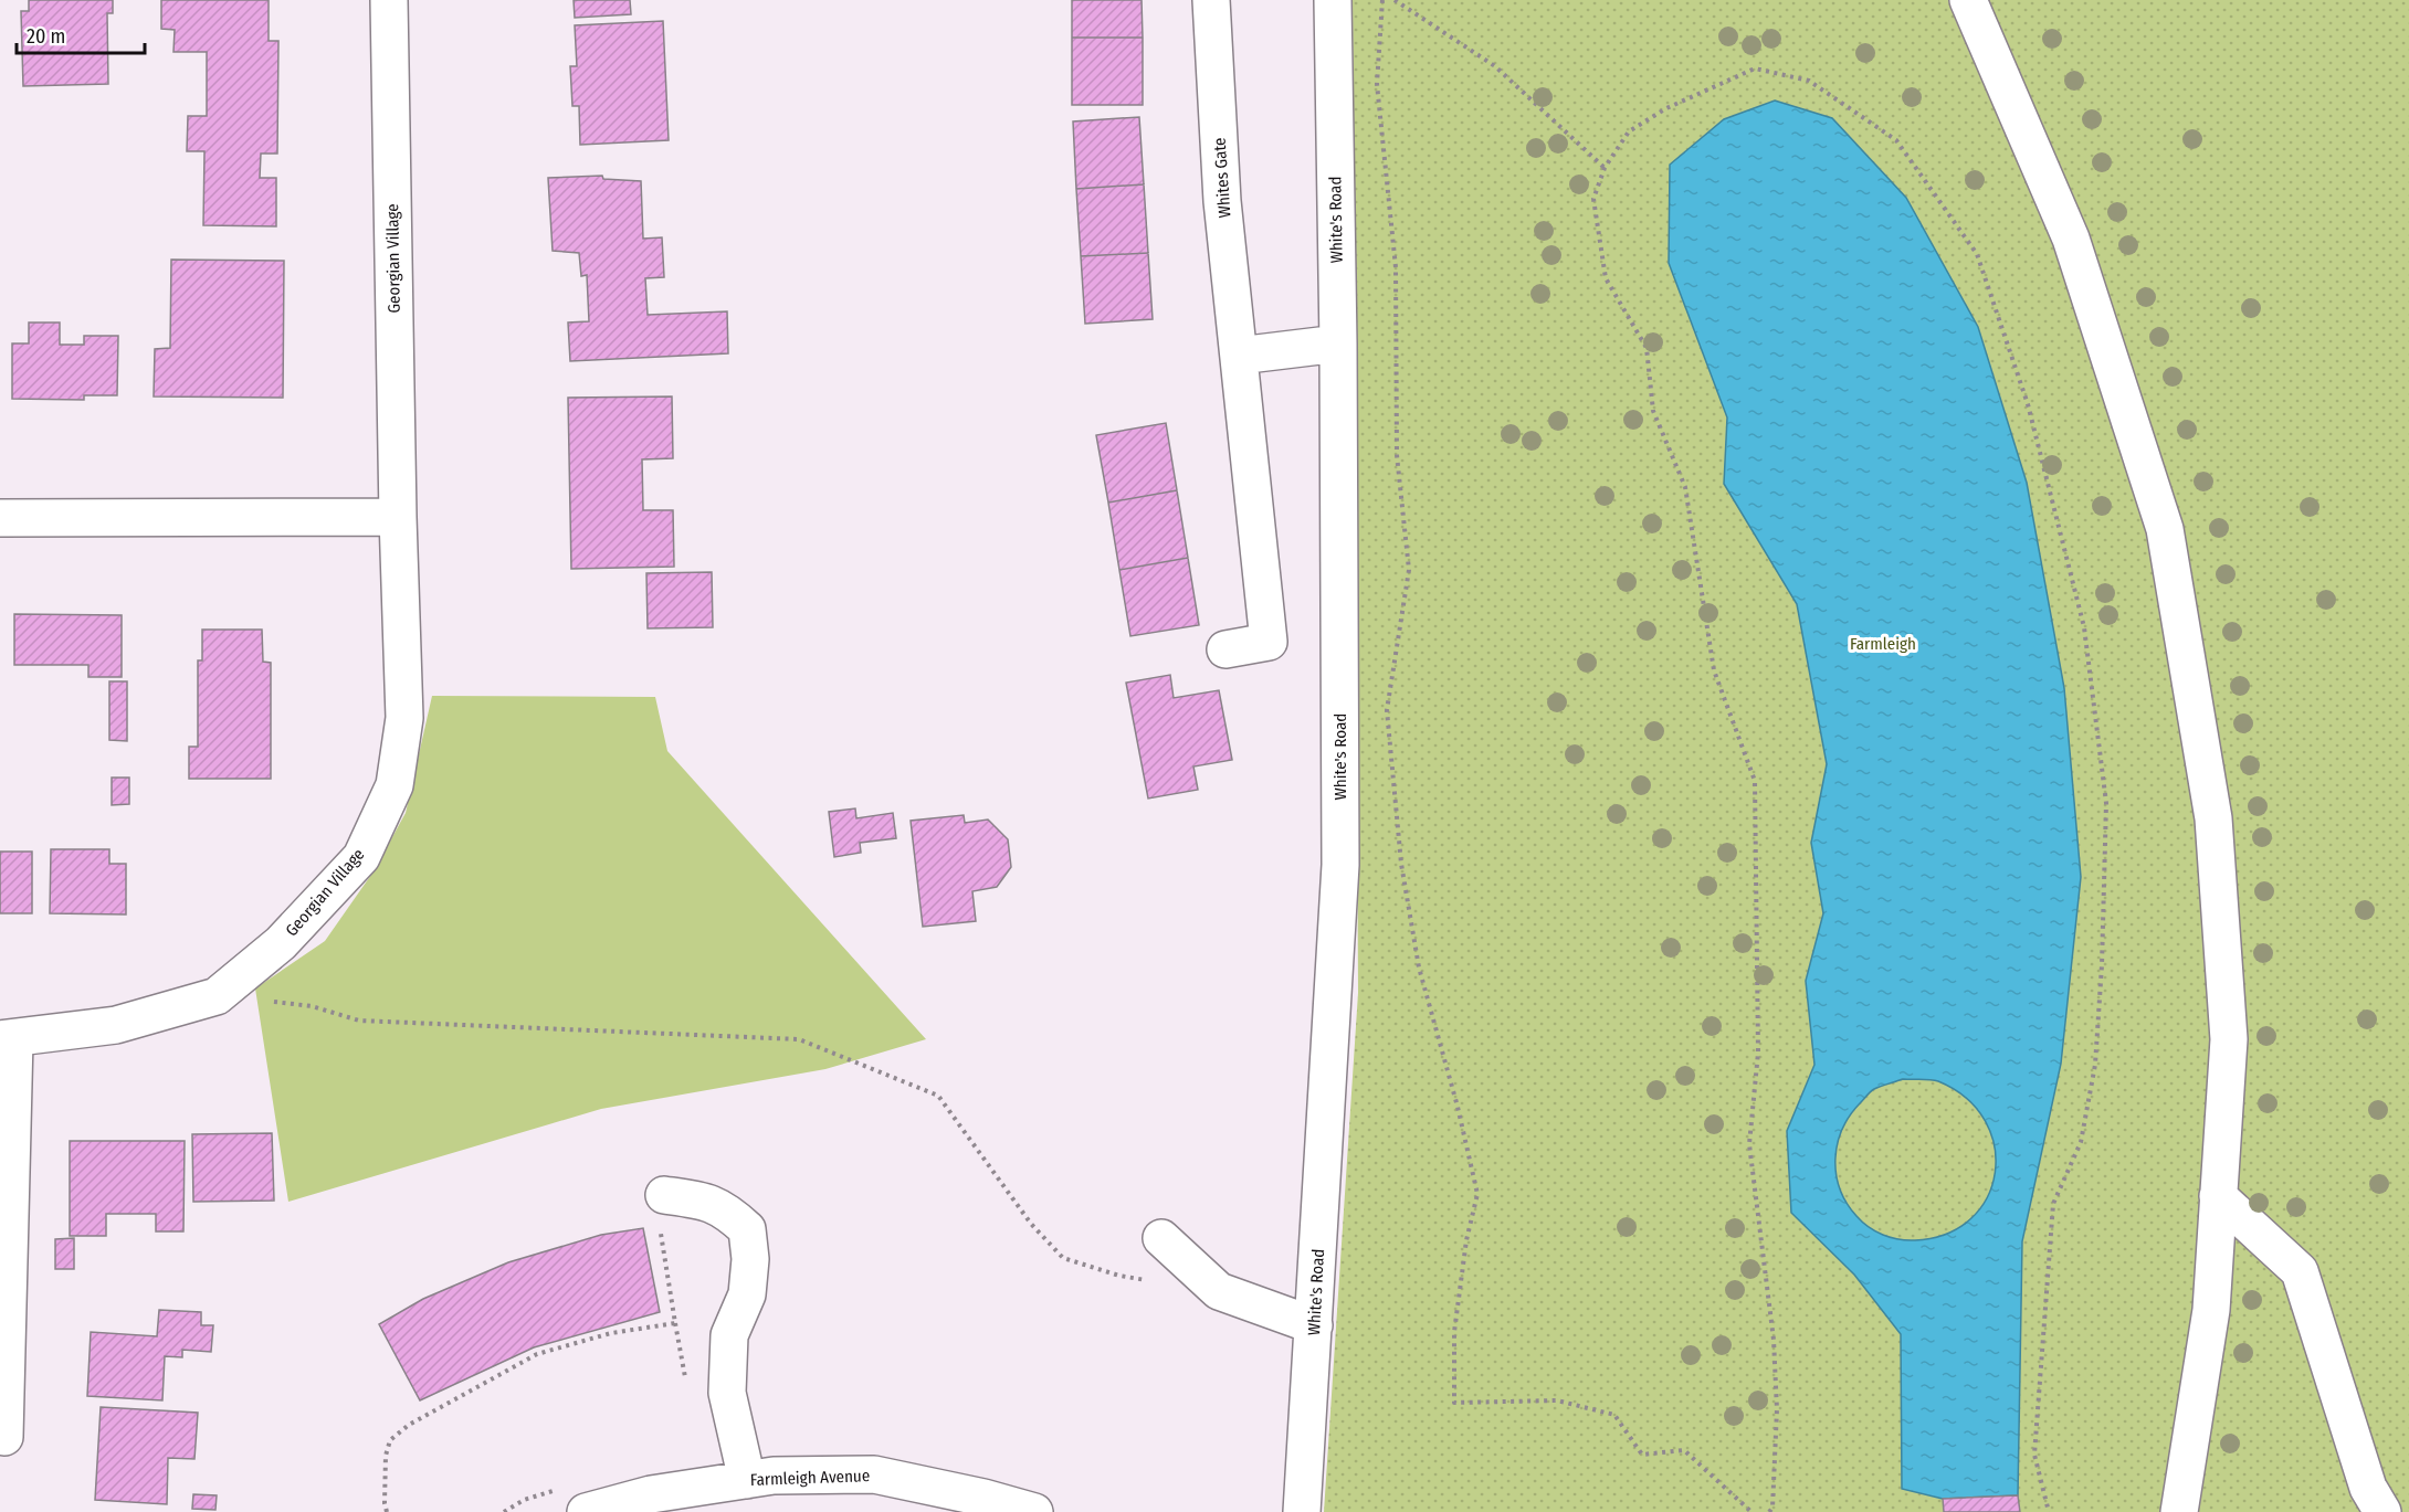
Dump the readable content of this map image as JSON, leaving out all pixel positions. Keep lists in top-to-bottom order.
{
  "streets": {
    "street": [
      "Whites Gate",
      "White's Road",
      "Georgian Village",
      "Farmleigh Avenue"
    ]
  },
  "parks": ["Farmleigh"],
  "scale_bar": "20 m"
}
